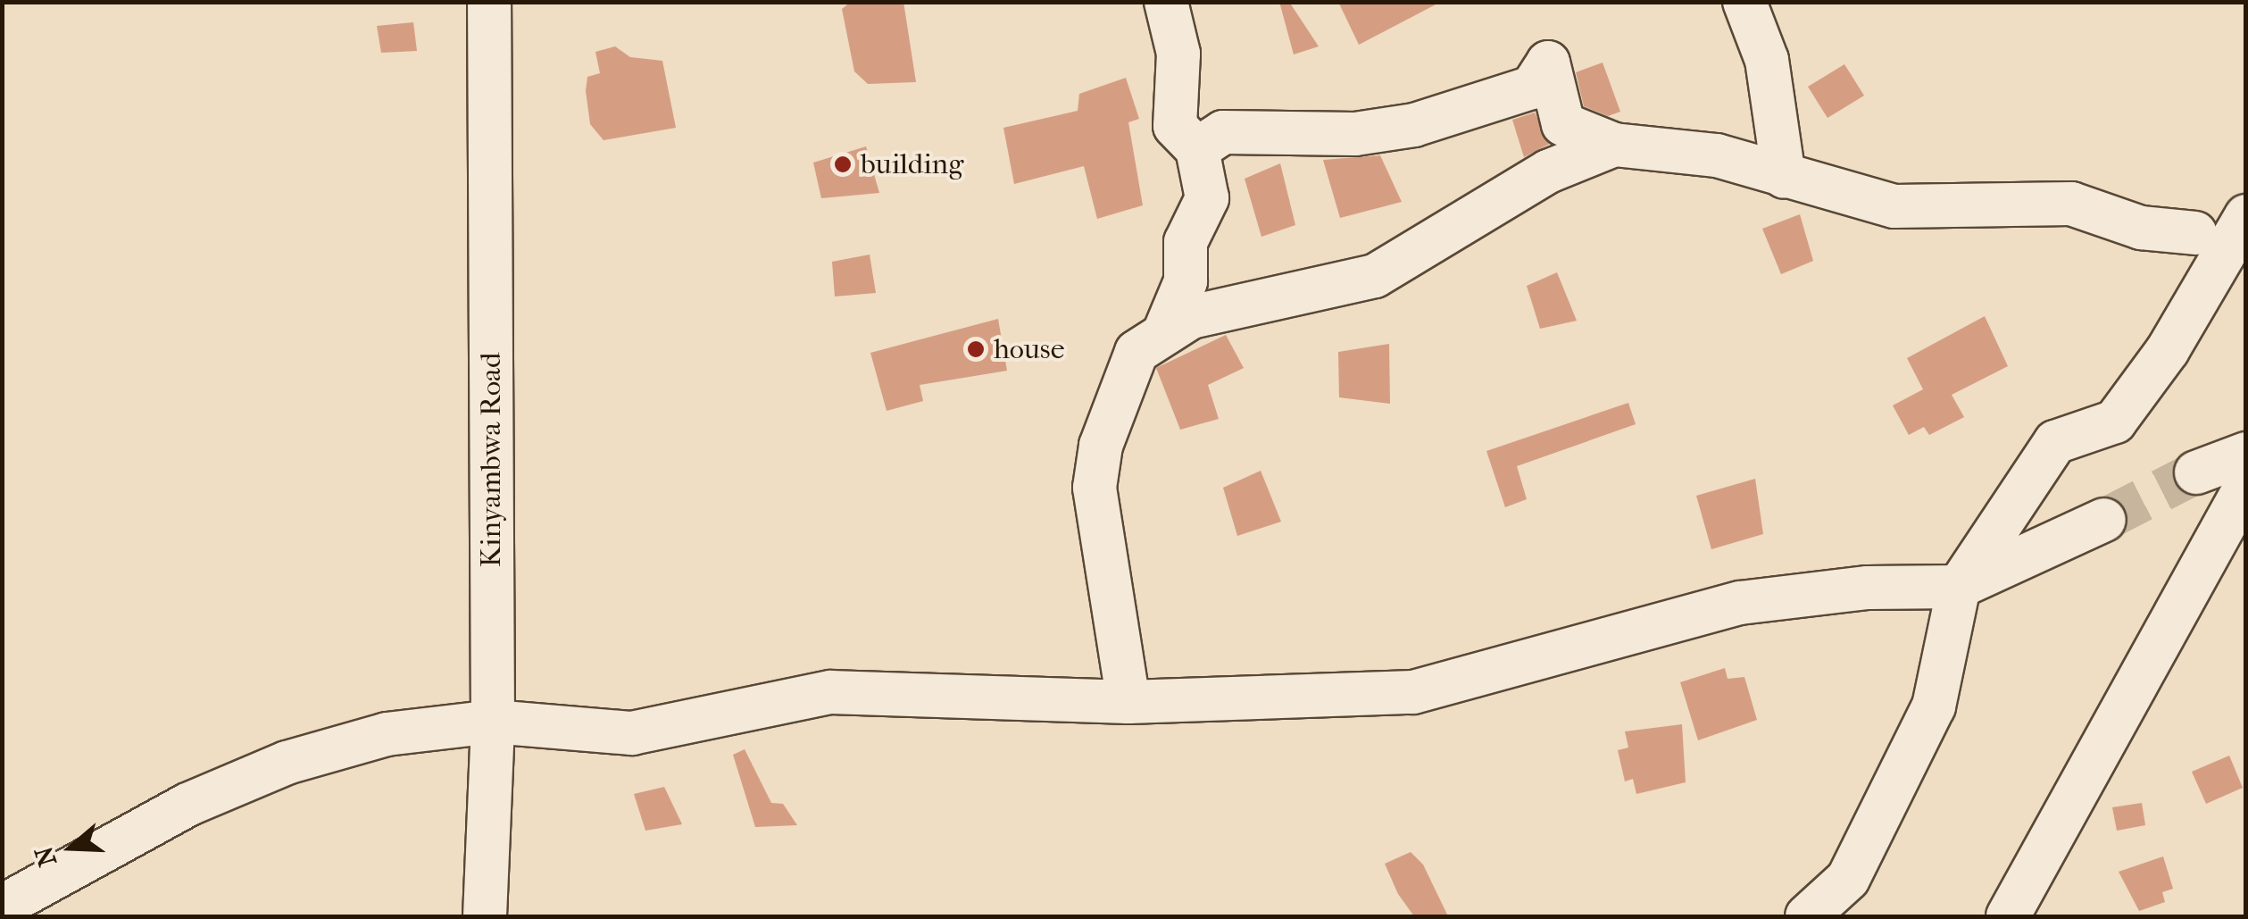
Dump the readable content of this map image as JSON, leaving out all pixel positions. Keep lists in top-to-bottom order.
{
  "streets": {
    "street": ["Kinyambwa Road"]
  },
  "places": ["building", "house"],
  "north": "left"
}
